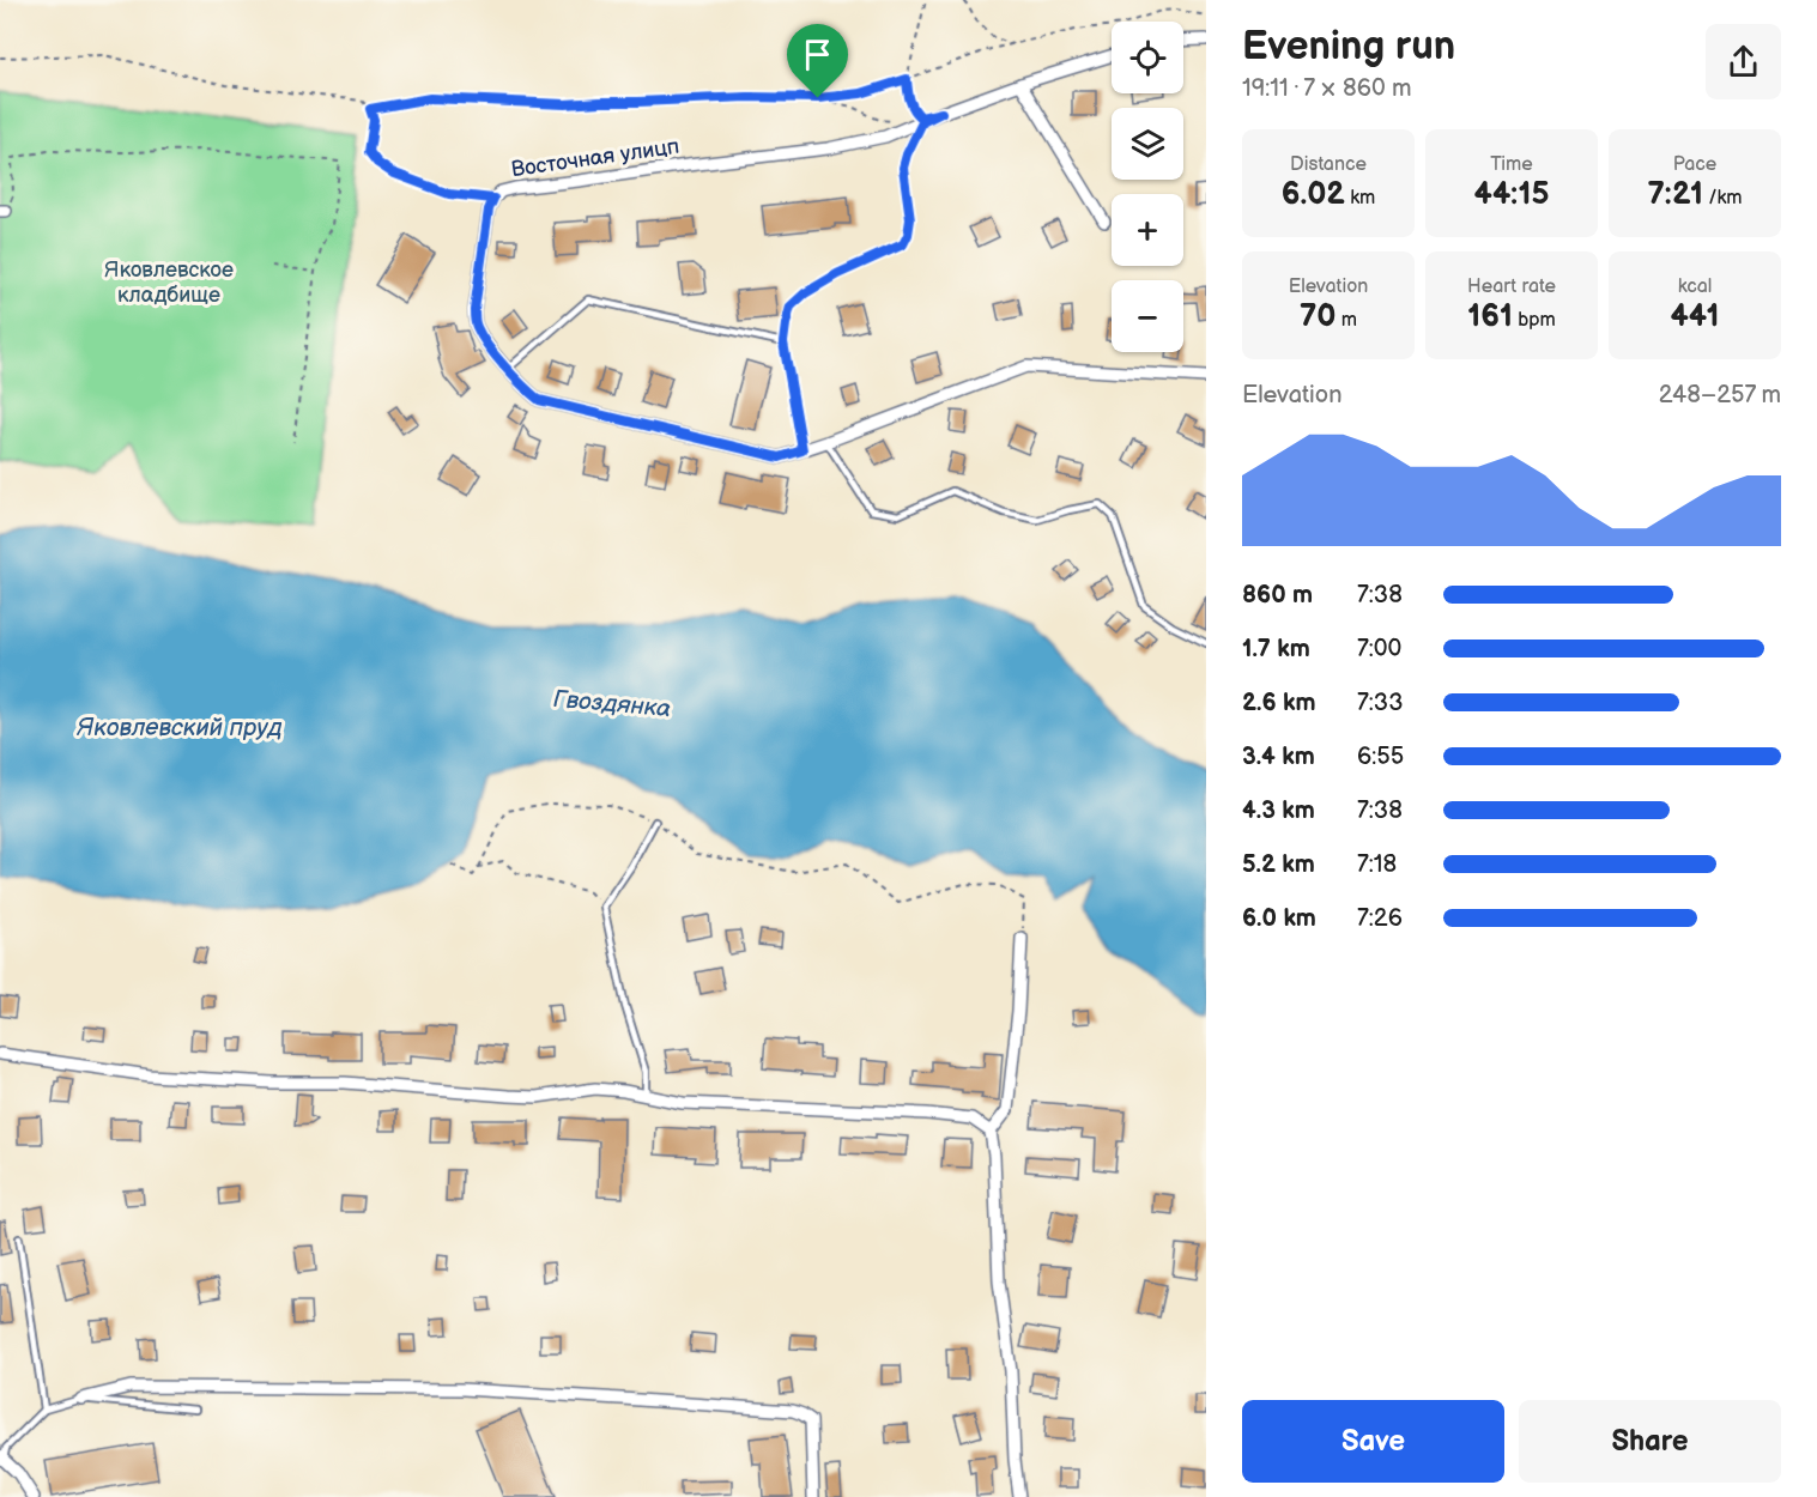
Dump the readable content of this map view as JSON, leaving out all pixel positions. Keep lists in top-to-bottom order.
{
  "streets": {
    "street": ["Восточная улицп"]
  },
  "water": ["Гвоздянка", "Яковлевский пруд"],
  "parks": ["Яковлевское кладбище"],
  "page": {
    "heading": ["Evening run", "19:11 · 7 × 860 m"],
    "map_buttons": ["+", "−"],
    "stats": [
      ["Distance", "6.02 km"],
      ["Time", "44:15"],
      ["Pace", "7:21 /km"],
      ["Elevation", "70 m"],
      ["Heart rate", "161 bpm"],
      ["kcal", "441"]
    ],
    "chart": ["Elevation", "248–257 m"],
    "list": [
      {
        "name": "860 m",
        "note": "7:38"
      },
      {
        "name": "1.7 km",
        "note": "7:00"
      },
      {
        "name": "2.6 km",
        "note": "7:33"
      },
      {
        "name": "3.4 km",
        "note": "6:55"
      },
      {
        "name": "4.3 km",
        "note": "7:38"
      },
      {
        "name": "5.2 km",
        "note": "7:18"
      },
      {
        "name": "6.0 km",
        "note": "7:26"
      }
    ],
    "buttons": ["Save", "Share"]
  }
}
